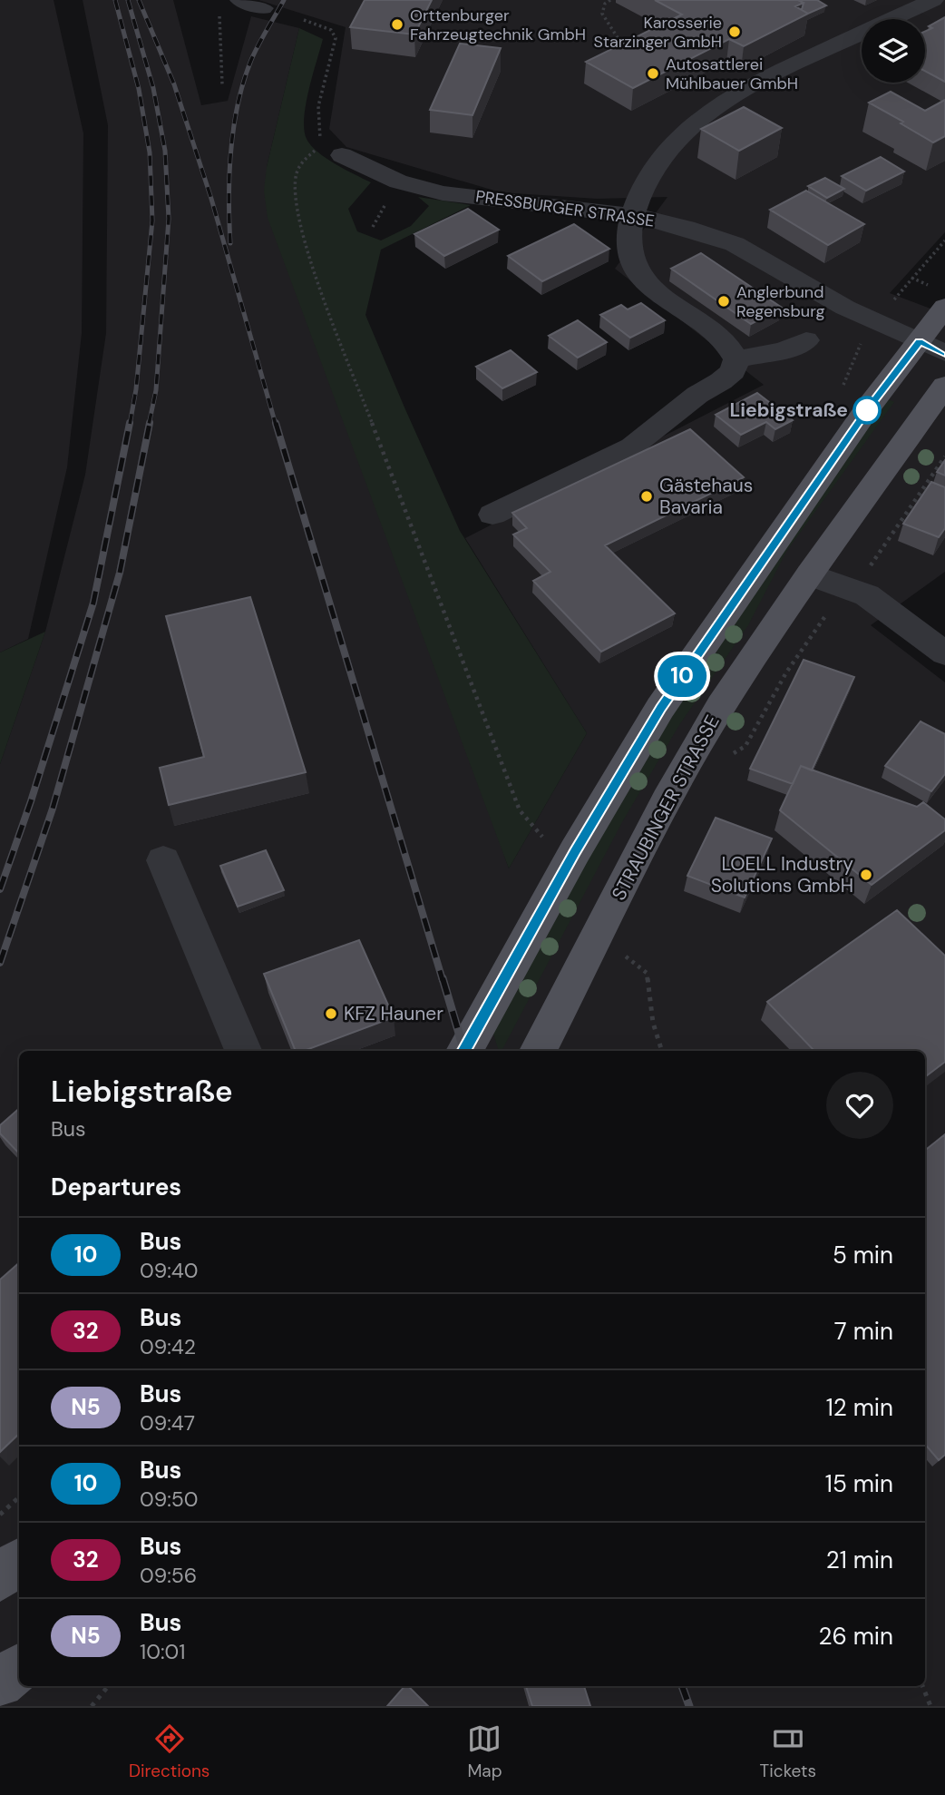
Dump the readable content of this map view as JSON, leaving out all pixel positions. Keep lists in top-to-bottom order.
{
  "streets": {
    "main road": ["STRAUBINGER STRASSE"],
    "street": ["PRESSBURGER STRASSE"]
  },
  "places": [
    "Orttenburger Fahrzeugtechnik GmbH",
    "Karosserie Starzinger GmbH",
    "Autosattlerei Mühlbauer GmbH",
    "Anglerbund Regensburg",
    "Liebigstraße",
    "Gästehaus Bavaria",
    "LOELL Industry Solutions GmbH",
    "KFZ Hauner"
  ],
  "lines": ["bus line 10"],
  "page": {
    "on_map": "10",
    "heading": [
      ["Liebigstraße", "Bus"],
      "Departures"
    ],
    "list": [
      {
        "mark": "10",
        "name": "Bus",
        "note": "09:40",
        "value": "5 min"
      },
      {
        "mark": "32",
        "name": "Bus",
        "note": "09:42",
        "value": "7 min"
      },
      {
        "mark": "N5",
        "name": "Bus",
        "note": "09:47",
        "value": "12 min"
      },
      {
        "mark": "10",
        "name": "Bus",
        "note": "09:50",
        "value": "15 min"
      },
      {
        "mark": "32",
        "name": "Bus",
        "note": "09:56",
        "value": "21 min"
      },
      {
        "mark": "N5",
        "name": "Bus",
        "note": "10:01",
        "value": "26 min"
      }
    ],
    "tabs": ["Directions", "Map", "Tickets"]
  }
}
